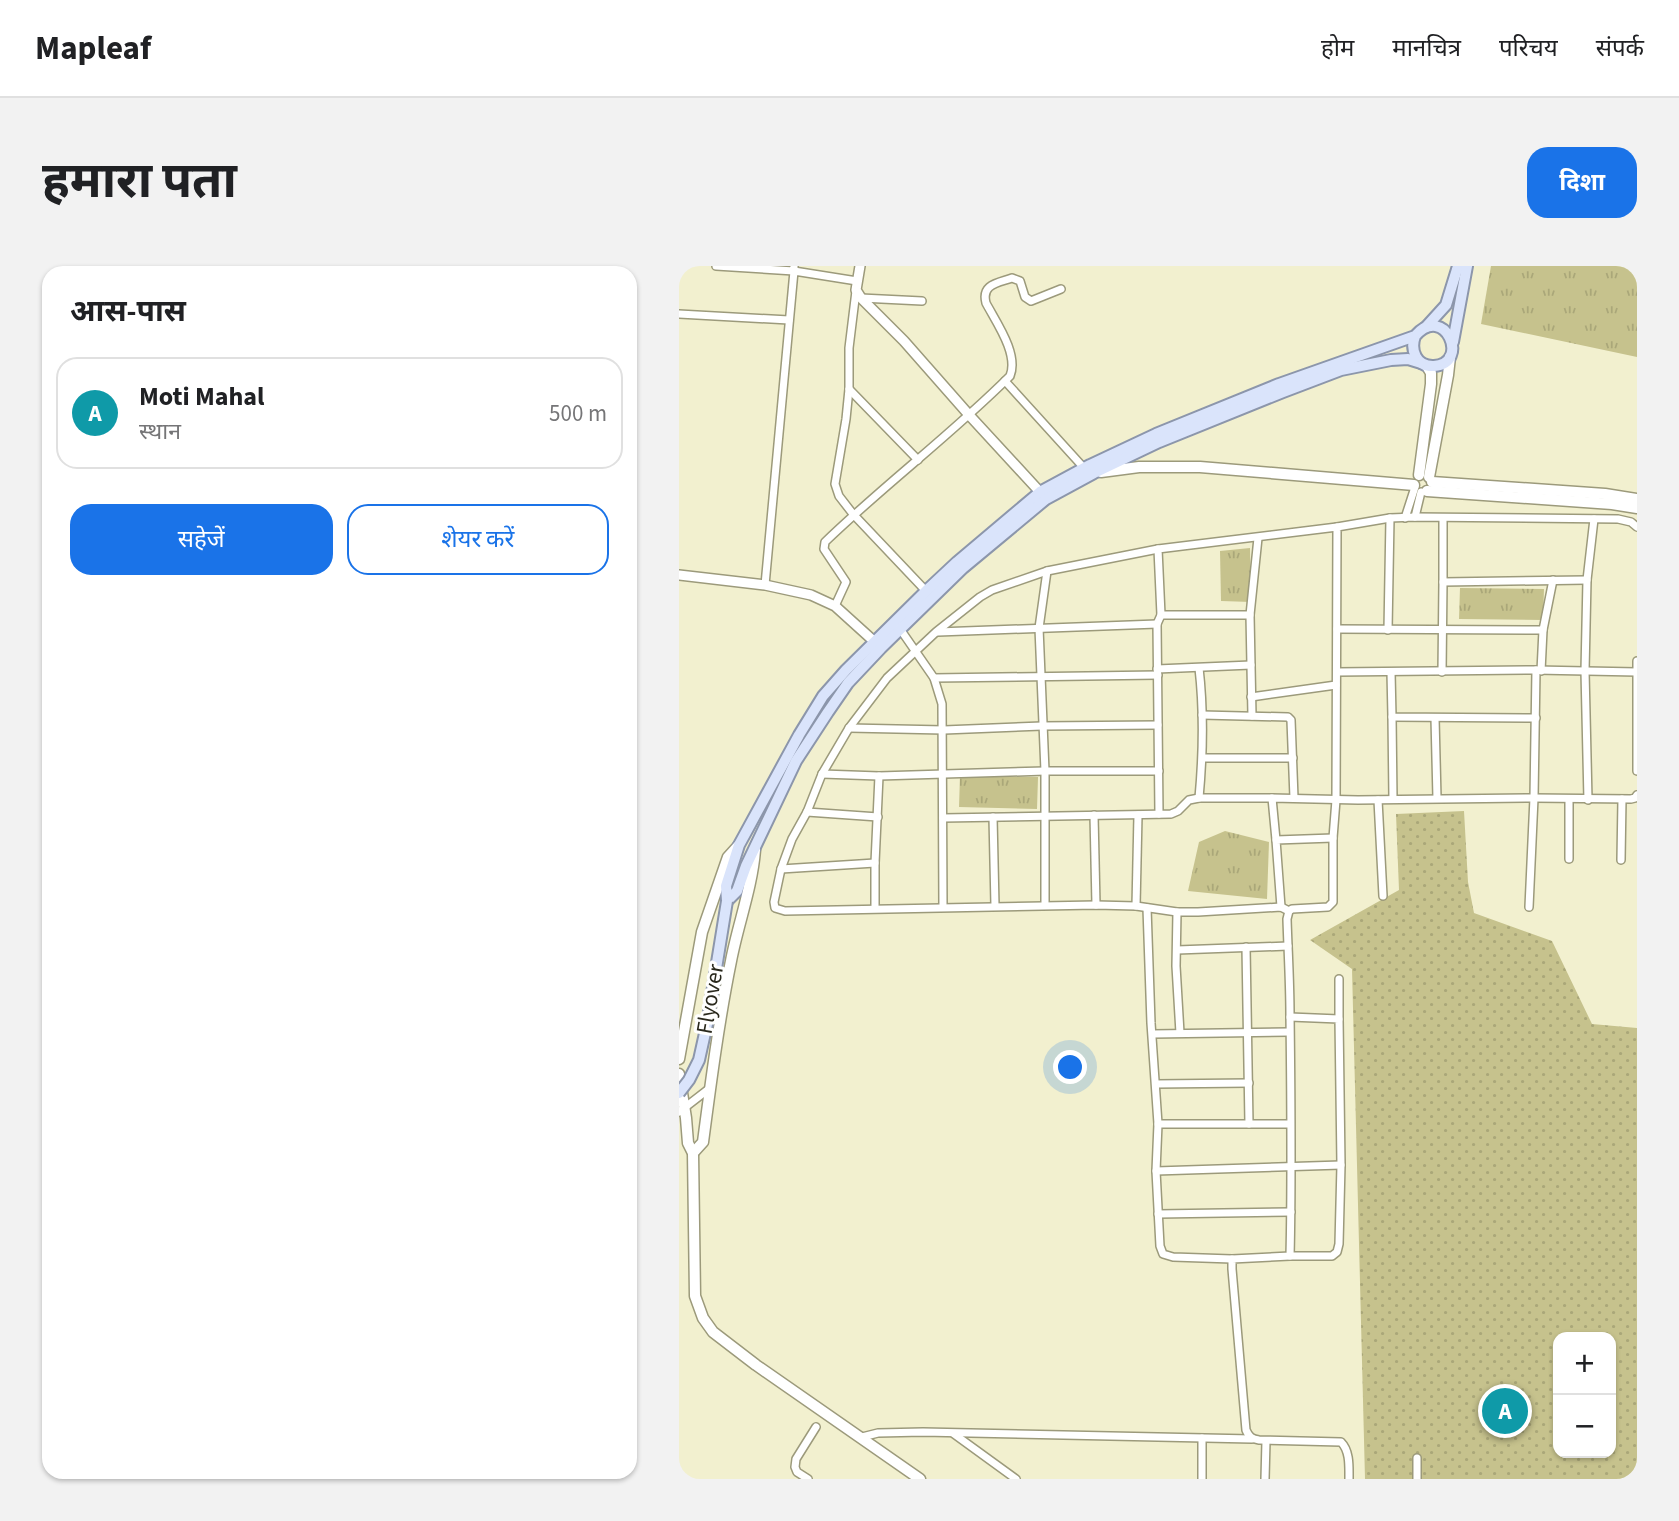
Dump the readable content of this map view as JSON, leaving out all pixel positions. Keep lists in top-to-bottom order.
{
  "streets": {
    "main road": ["Flyover"]
  },
  "page": {
    "header": "Mapleaf",
    "nav": [
      "होम",
      "मानचित्र",
      "परिचय",
      "संपर्क"
    ],
    "title": "हमारा पता",
    "buttons": [
      "दिशा",
      ["सहेजें", "शेयर करें"]
    ],
    "heading": "आस-पास",
    "list": [
      {
        "mark": "A",
        "name": "Moti Mahal",
        "note": "स्थान",
        "value": "500 m"
      }
    ],
    "map_buttons": ["+", "−"],
    "pins": "A"
  }
}
